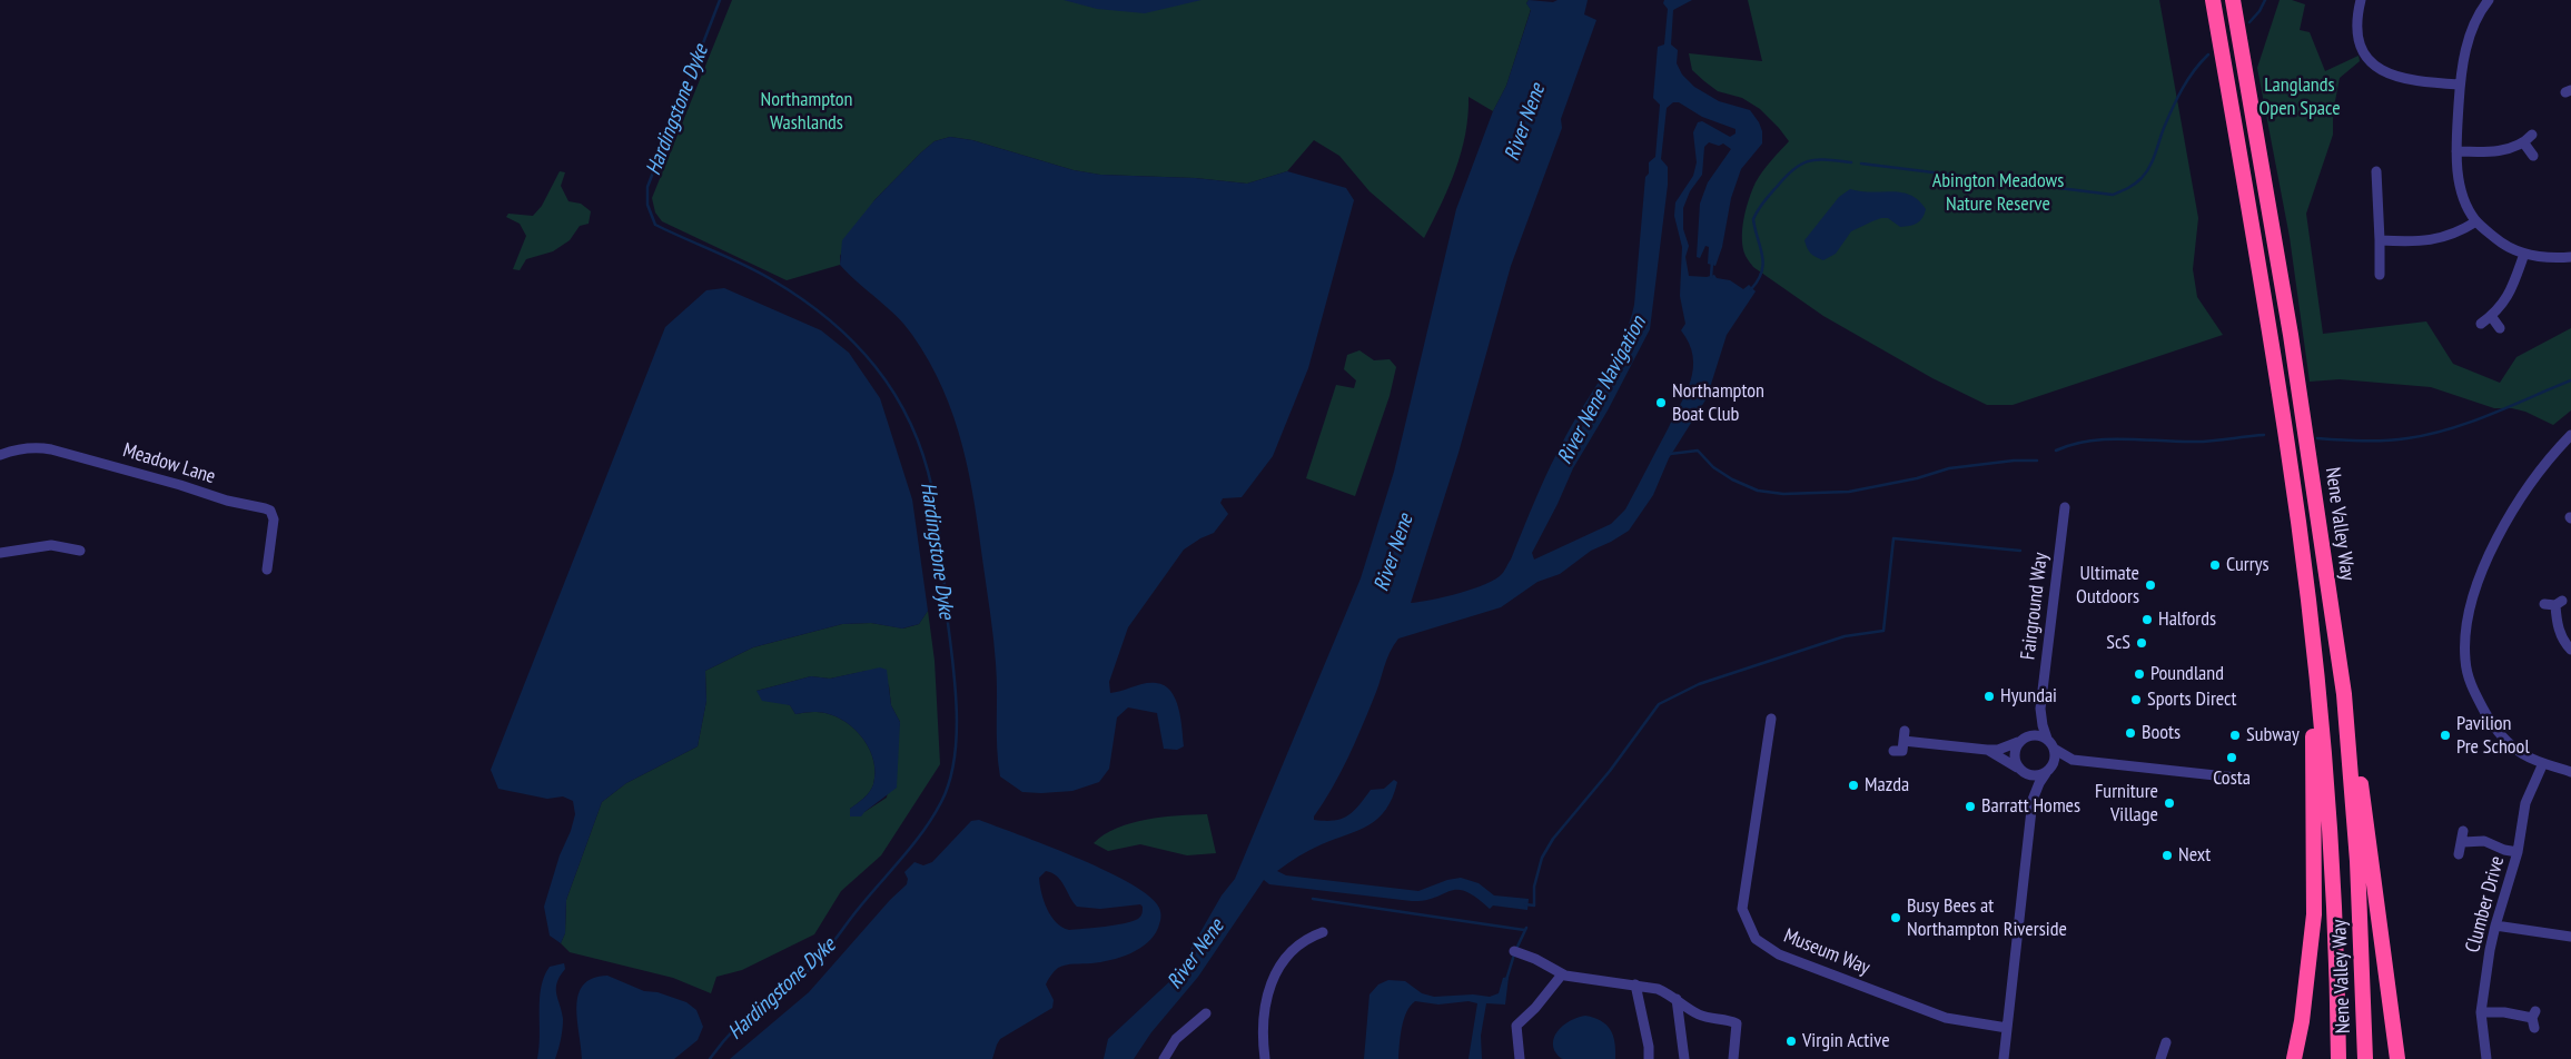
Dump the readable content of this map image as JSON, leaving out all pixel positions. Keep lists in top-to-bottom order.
{
  "streets": {
    "highway": ["Nene Valley Way"],
    "street": [
      "Meadow Lane",
      "Fairground Way",
      "Clumber Drive",
      "Museum Way"
    ]
  },
  "water": ["Hardingstone Dyke", "River Nene", "River Nene Navigation"],
  "parks": ["Langlands Open Space", "Northampton Washlands", "Abington Meadows Nature Reserve"],
  "places": [
    "Northampton Boat Club",
    "Currys",
    "Ultimate Outdoors",
    "Halfords",
    "ScS",
    "Poundland",
    "Hyundai",
    "Sports Direct",
    "Boots",
    "Subway",
    "Pavilion Pre School",
    "Costa",
    "Mazda",
    "Furniture Village",
    "Barratt Homes",
    "Next",
    "Busy Bees at Northampton Riverside",
    "Virgin Active"
  ]
}
